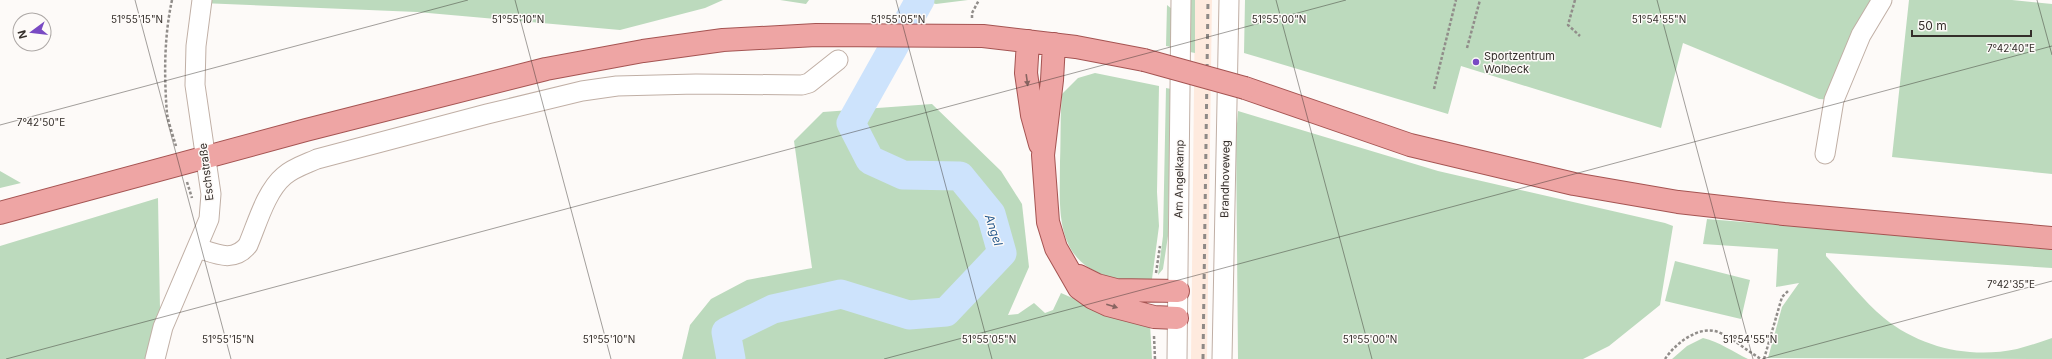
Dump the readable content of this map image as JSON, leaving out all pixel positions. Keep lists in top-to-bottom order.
{
  "streets": {
    "street": ["Eschstraße", "Am Angelkamp", "Brandhoveweg"]
  },
  "water": ["Angel"],
  "places": ["Sportzentrum Wolbeck"],
  "scale_bar": "50 m",
  "north": "left",
  "coordinates": [
    "51°55'15\"N",
    "51°55'10\"N",
    "51°55'05\"N",
    "51°55'00\"N",
    "51°54'55\"N",
    "7°42'40\"E",
    "7°42'50\"E",
    "7°42'35\"E"
  ]
}
